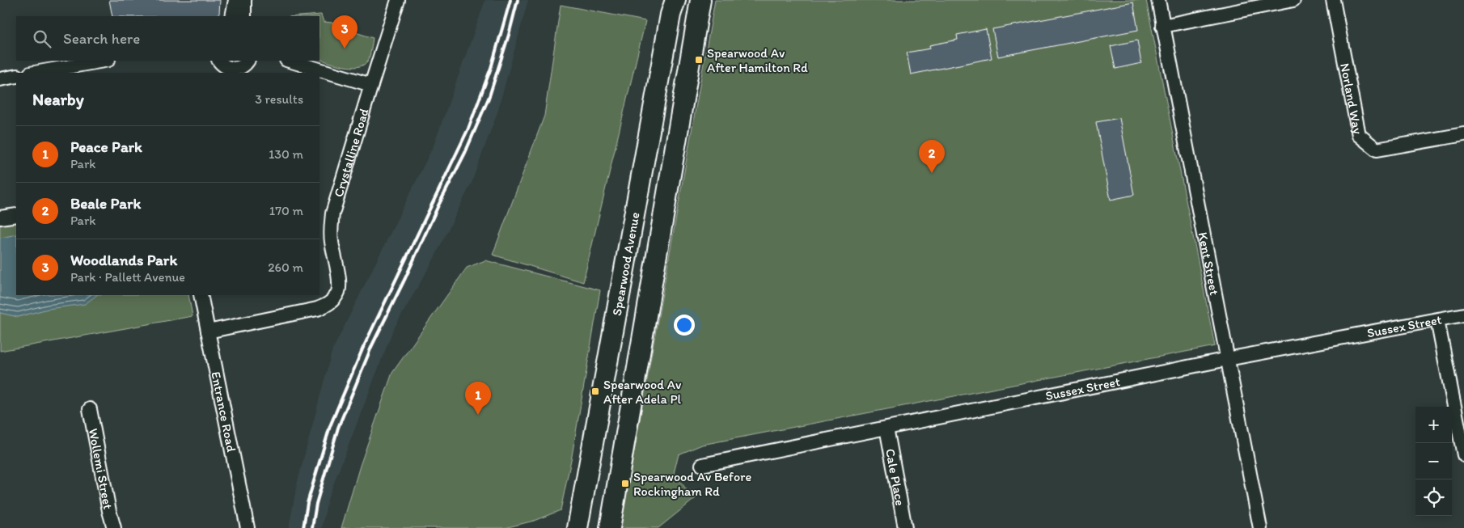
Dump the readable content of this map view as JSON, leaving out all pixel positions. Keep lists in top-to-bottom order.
{
  "streets": {
    "main road": ["Spearwood Avenue"],
    "street": [
      "Norland Way",
      "Crystalline Road",
      "Kent Street",
      "Sussex Street",
      "Entrance Road",
      "Wollemi Street",
      "Cale Place"
    ]
  },
  "crossings": [
    ["Crystalline Road", "Entrance Road"],
    ["Kent Street", "Sussex Street"],
    ["Sussex Street", "Cale Place"]
  ],
  "places": {
    "transit": ["Spearwood Av After Hamilton Rd", "Spearwood Av After Adela Pl", "Spearwood Av Before Rockingham Rd"]
  },
  "page": {
    "pins": ["3", "2", "1"],
    "search": "Search here",
    "heading": ["Nearby", "3 results"],
    "list": [
      {
        "mark": "1",
        "name": "Peace Park",
        "note": "Park",
        "value": "130 m"
      },
      {
        "mark": "2",
        "name": "Beale Park",
        "note": "Park",
        "value": "170 m"
      },
      {
        "mark": "3",
        "name": "Woodlands Park",
        "note": "Park · Pallett Avenue",
        "value": "260 m"
      }
    ],
    "map_buttons": ["+", "−"]
  }
}
